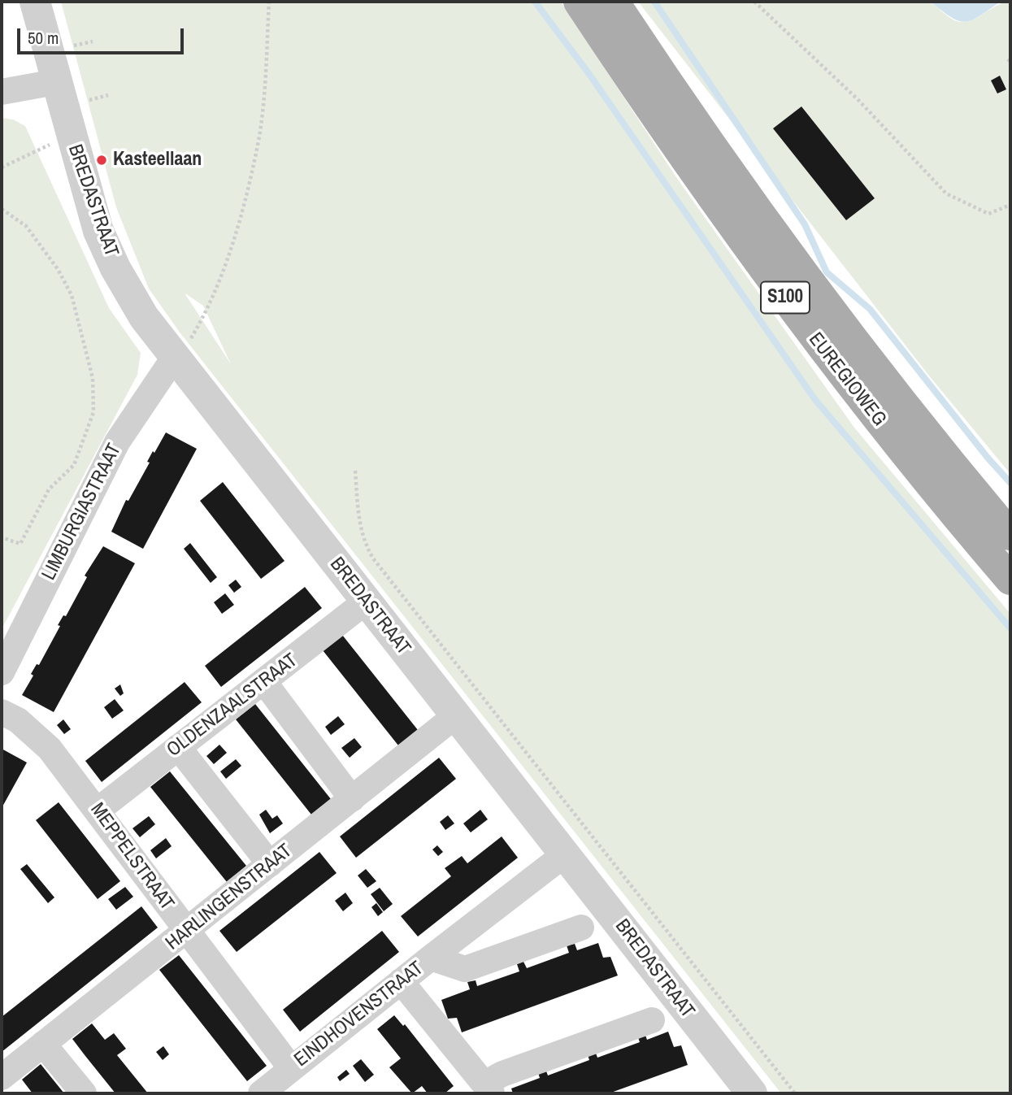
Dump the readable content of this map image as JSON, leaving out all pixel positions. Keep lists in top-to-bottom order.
{
  "streets": {
    "main road": ["S100", "EUREGIOWEG"],
    "street": [
      "BREDASTRAAT",
      "LIMBURGIASTRAAT",
      "OLDENZAALSTRAAT",
      "MEPPELSTRAAT",
      "HARLINGENSTRAAT",
      "EINDHOVENSTRAAT"
    ]
  },
  "crossings": [
    ["BREDASTRAAT", "LIMBURGIASTRAAT"],
    ["BREDASTRAAT", "OLDENZAALSTRAAT"],
    ["BREDASTRAAT", "HARLINGENSTRAAT"],
    ["BREDASTRAAT", "EINDHOVENSTRAAT"],
    ["OLDENZAALSTRAAT", "MEPPELSTRAAT"],
    ["MEPPELSTRAAT", "HARLINGENSTRAAT"],
    ["MEPPELSTRAAT", "EINDHOVENSTRAAT"]
  ],
  "places": ["Kasteellaan"],
  "scale_bar": "50 m"
}
